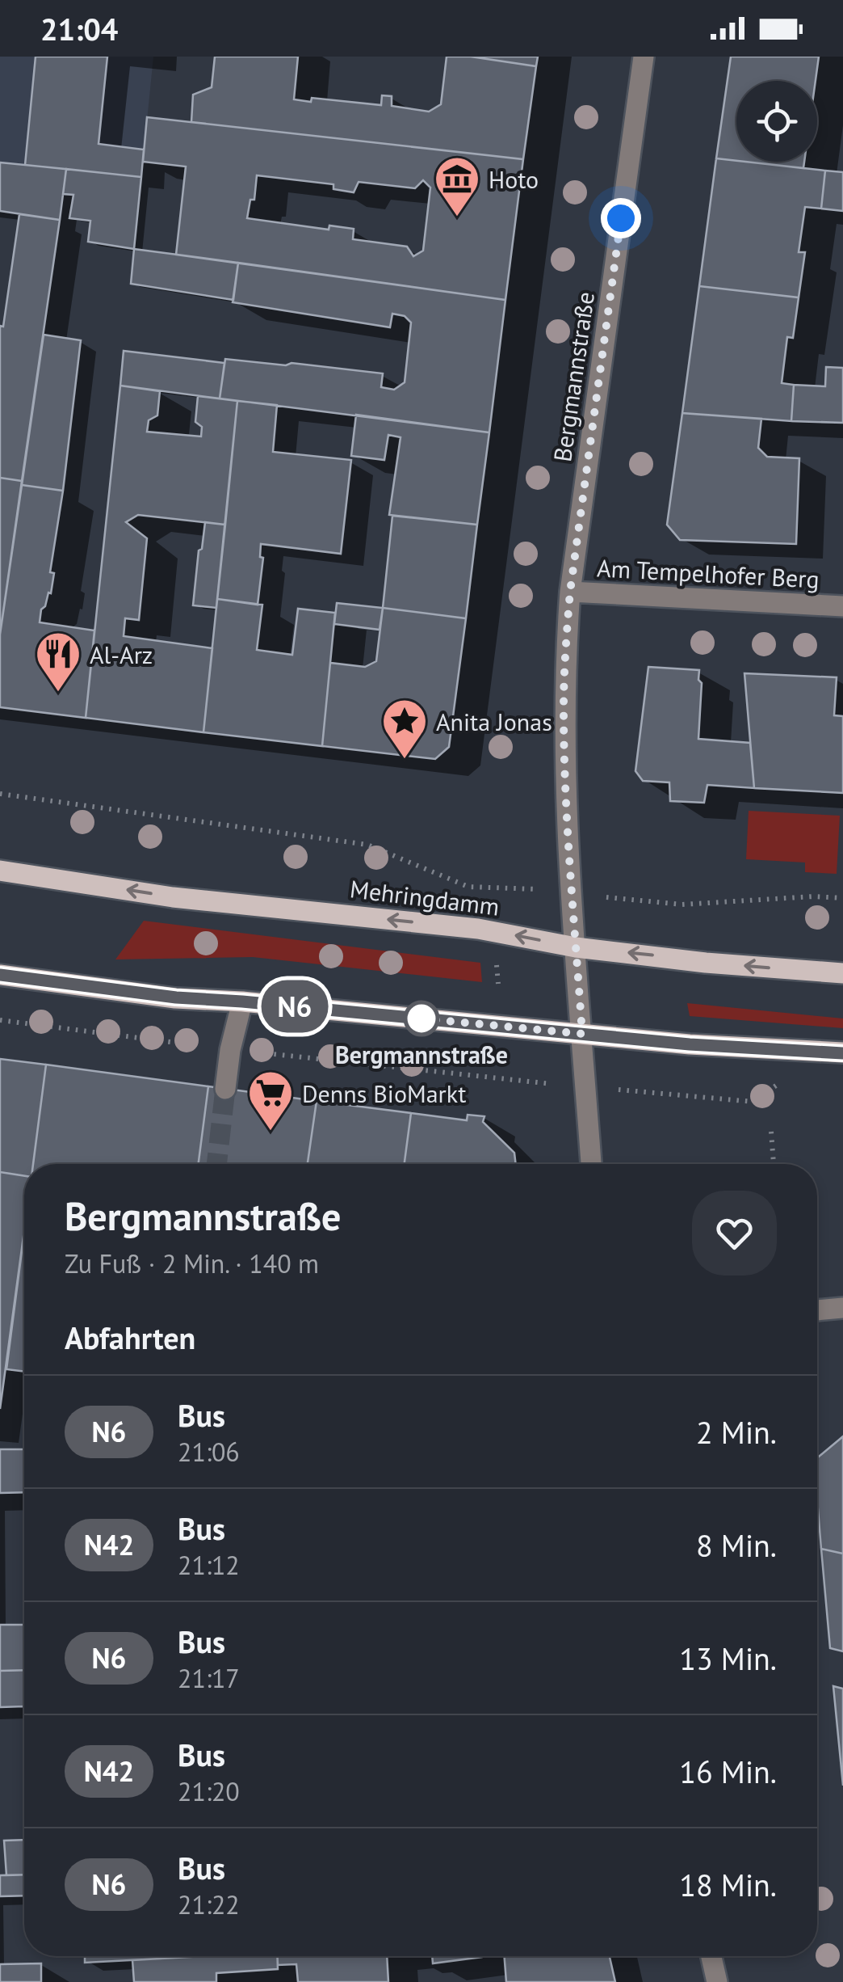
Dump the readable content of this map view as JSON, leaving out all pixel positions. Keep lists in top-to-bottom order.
{
  "streets": {
    "main road": ["Mehringdamm"],
    "street": ["Bergmannstraße", "Am Tempelhofer Berg"]
  },
  "crossings": [
    ["Bergmannstraße", "Am Tempelhofer Berg"],
    ["Bergmannstraße", "Mehringdamm"]
  ],
  "places": {
    "museum": ["Hoto"],
    "restaurant": ["Al-Arz"],
    "place": ["Anita Jonas"],
    "other": ["Bergmannstraße"],
    "supermarket": ["Denns BioMarkt"]
  },
  "lines": ["bus line N6"],
  "page": {
    "status": "21:04",
    "on_map": "N6",
    "heading": [
      ["Bergmannstraße", "Zu Fuß · 2 Min. · 140 m"],
      "Abfahrten"
    ],
    "list": [
      {
        "mark": "N6",
        "name": "Bus",
        "note": "21:06",
        "value": "2 Min."
      },
      {
        "mark": "N42",
        "name": "Bus",
        "note": "21:12",
        "value": "8 Min."
      },
      {
        "mark": "N6",
        "name": "Bus",
        "note": "21:17",
        "value": "13 Min."
      },
      {
        "mark": "N42",
        "name": "Bus",
        "note": "21:20",
        "value": "16 Min."
      },
      {
        "mark": "N6",
        "name": "Bus",
        "note": "21:22",
        "value": "18 Min."
      }
    ]
  }
}
